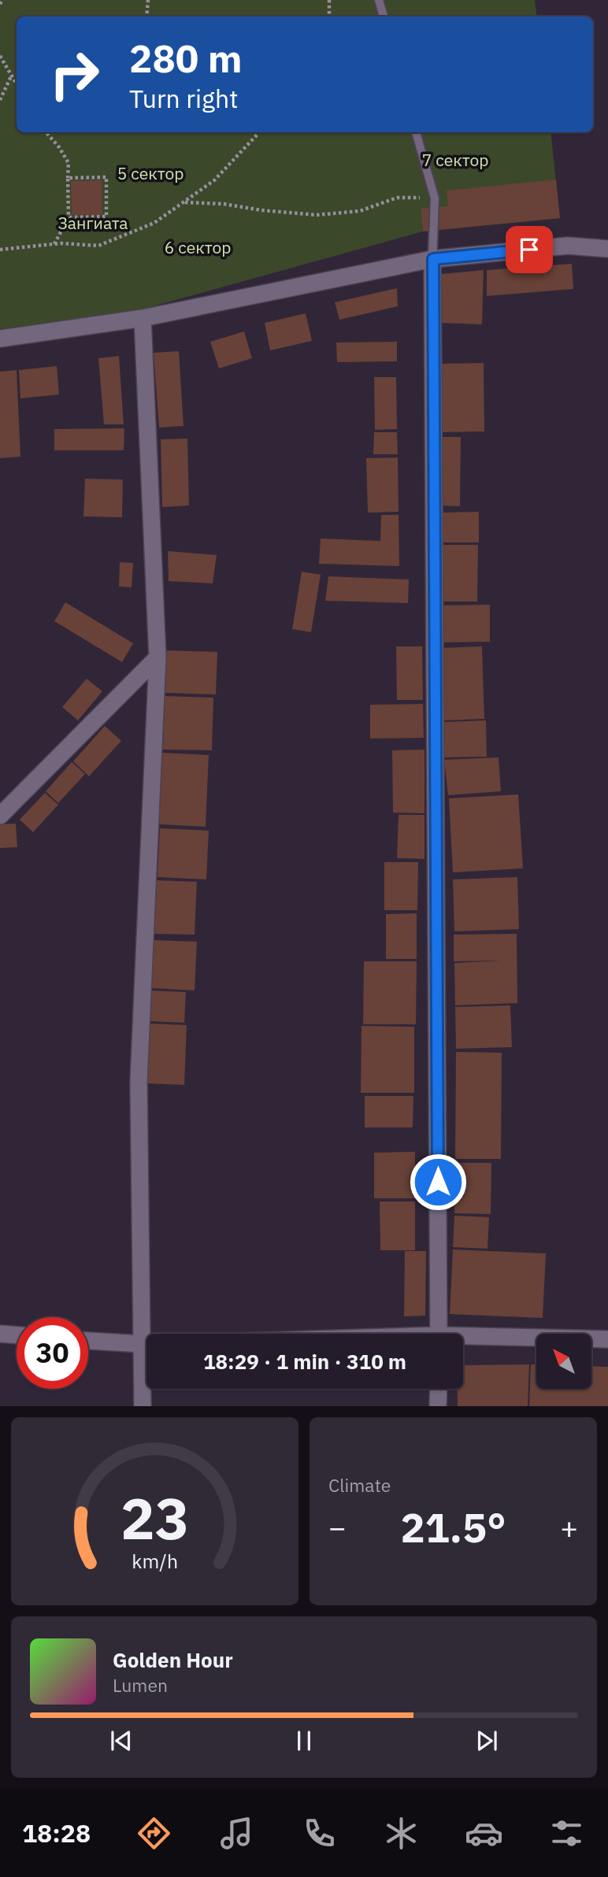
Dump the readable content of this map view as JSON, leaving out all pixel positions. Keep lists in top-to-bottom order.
{
  "parks": [
    "7 сектор",
    "5 сектор",
    "Зангиата",
    "6 сектор"
  ],
  "north": "top left",
  "page": {
    "turn": ["280 m", "Turn right"],
    "limit": "30",
    "trip": "18:29 · 1 min · 310 m",
    "tile": "Climate",
    "heat": ["−", "21.5°", "+"],
    "song": ["Golden Hour", "Lumen"],
    "tabs": "18:28",
    "gauge": ["23", "km/h"]
  }
}
